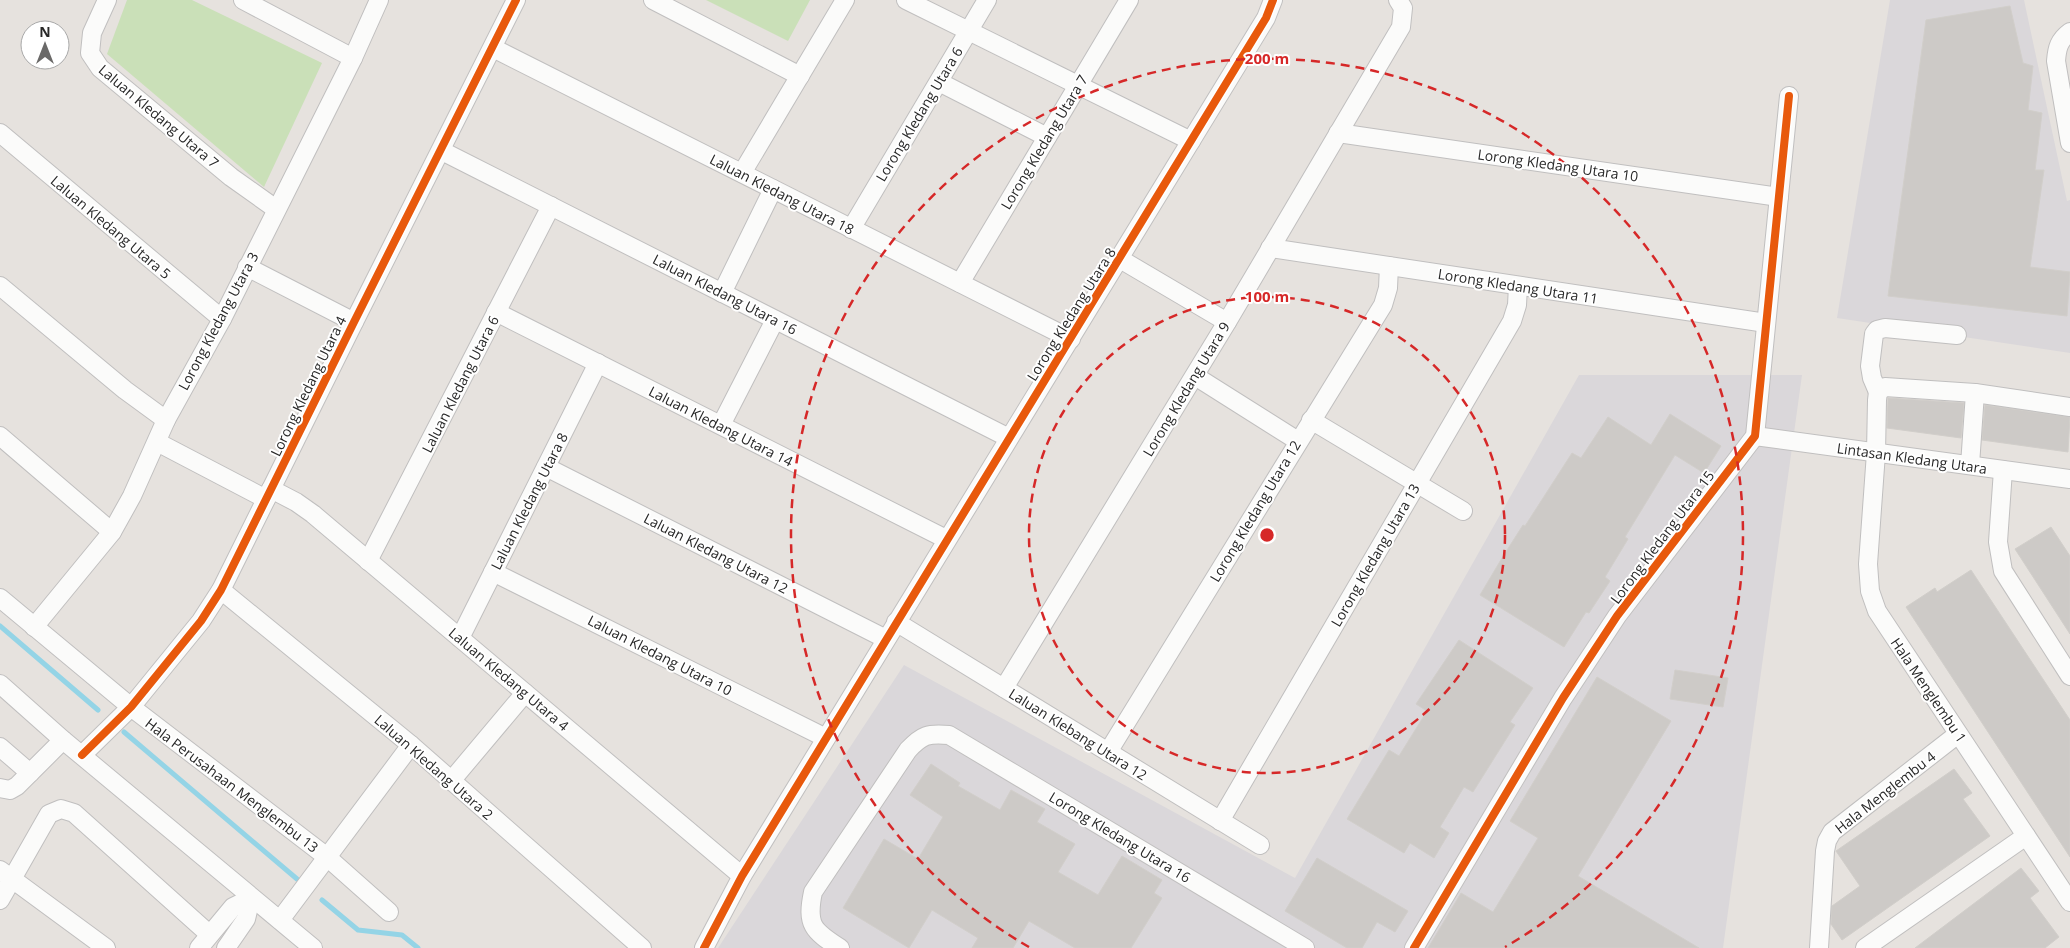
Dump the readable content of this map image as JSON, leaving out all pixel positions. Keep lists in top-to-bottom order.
{
  "streets": {
    "street": [
      "Lorong Kledang Utara 6",
      "Laluan Kledang Utara 7",
      "Lorong Kledang Utara 7",
      "Lorong Kledang Utara 10",
      "Laluan Kledang Utara 18",
      "Laluan Kledang Utara 5",
      "Lorong Kledang Utara 11",
      "Laluan Kledang Utara 16",
      "Lorong Kledang Utara 8",
      "Lorong Kledang Utara 3",
      "Laluan Kledang Utara 6",
      "Lorong Kledang Utara 4",
      "Lorong Kledang Utara 9",
      "Laluan Kledang Utara 14",
      "Lintasan Kledang Utara",
      "Laluan Kledang Utara 8",
      "Lorong Kledang Utara 12",
      "Lorong Kledang Utara 15",
      "Laluan Kledang Utara 12",
      "Lorong Kledang Utara 13",
      "Laluan Kledang Utara 10",
      "Laluan Kledang Utara 4",
      "Hala Menglembu 1",
      "Laluan Klebang Utara 12",
      "Laluan Kledang Utara 2",
      "Hala Perusahaan Menglembu 13",
      "Hala Menglembu 4",
      "Lorong Kledang Utara 16"
    ]
  },
  "crossings": [
    ["Lorong Kledang Utara 6", "Laluan Kledang Utara 18"],
    ["Laluan Kledang Utara 7", "Lorong Kledang Utara 3"],
    ["Lorong Kledang Utara 7", "Laluan Kledang Utara 18"],
    ["Lorong Kledang Utara 10", "Lorong Kledang Utara 9"],
    ["Laluan Kledang Utara 18", "Lorong Kledang Utara 8"],
    ["Laluan Kledang Utara 18", "Lorong Kledang Utara 4"],
    ["Laluan Kledang Utara 5", "Lorong Kledang Utara 3"],
    ["Lorong Kledang Utara 11", "Lorong Kledang Utara 9"],
    ["Lorong Kledang Utara 11", "Lorong Kledang Utara 12"],
    ["Lorong Kledang Utara 11", "Lorong Kledang Utara 13"],
    ["Laluan Kledang Utara 16", "Lorong Kledang Utara 8"],
    ["Laluan Kledang Utara 16", "Laluan Kledang Utara 6"],
    ["Laluan Kledang Utara 16", "Lorong Kledang Utara 4"],
    ["Lorong Kledang Utara 8", "Laluan Kledang Utara 14"],
    ["Lorong Kledang Utara 8", "Laluan Kledang Utara 12"],
    ["Lorong Kledang Utara 8", "Laluan Kledang Utara 10"],
    ["Lorong Kledang Utara 8", "Laluan Kledang Utara 4"],
    ["Lorong Kledang Utara 8", "Laluan Klebang Utara 12"],
    ["Lorong Kledang Utara 3", "Laluan Kledang Utara 4"],
    ["Lorong Kledang Utara 3", "Hala Perusahaan Menglembu 13"],
    ["Laluan Kledang Utara 6", "Laluan Kledang Utara 14"],
    ["Laluan Kledang Utara 6", "Laluan Kledang Utara 4"],
    ["Lorong Kledang Utara 4", "Laluan Kledang Utara 4"],
    ["Lorong Kledang Utara 4", "Laluan Kledang Utara 2"],
    ["Lorong Kledang Utara 4", "Hala Perusahaan Menglembu 13"],
    ["Lorong Kledang Utara 9", "Laluan Klebang Utara 12"],
    ["Laluan Kledang Utara 14", "Laluan Kledang Utara 8"],
    ["Lintasan Kledang Utara", "Lorong Kledang Utara 15"],
    ["Lintasan Kledang Utara", "Hala Menglembu 1"],
    ["Laluan Kledang Utara 8", "Laluan Kledang Utara 12"],
    ["Laluan Kledang Utara 8", "Laluan Kledang Utara 10"],
    ["Laluan Kledang Utara 8", "Laluan Kledang Utara 4"],
    ["Lorong Kledang Utara 12", "Laluan Klebang Utara 12"],
    ["Lorong Kledang Utara 13", "Laluan Klebang Utara 12"],
    ["Hala Menglembu 1", "Hala Menglembu 4"]
  ],
  "north": "top",
  "rings": ["200 m", "100 m"]
}
